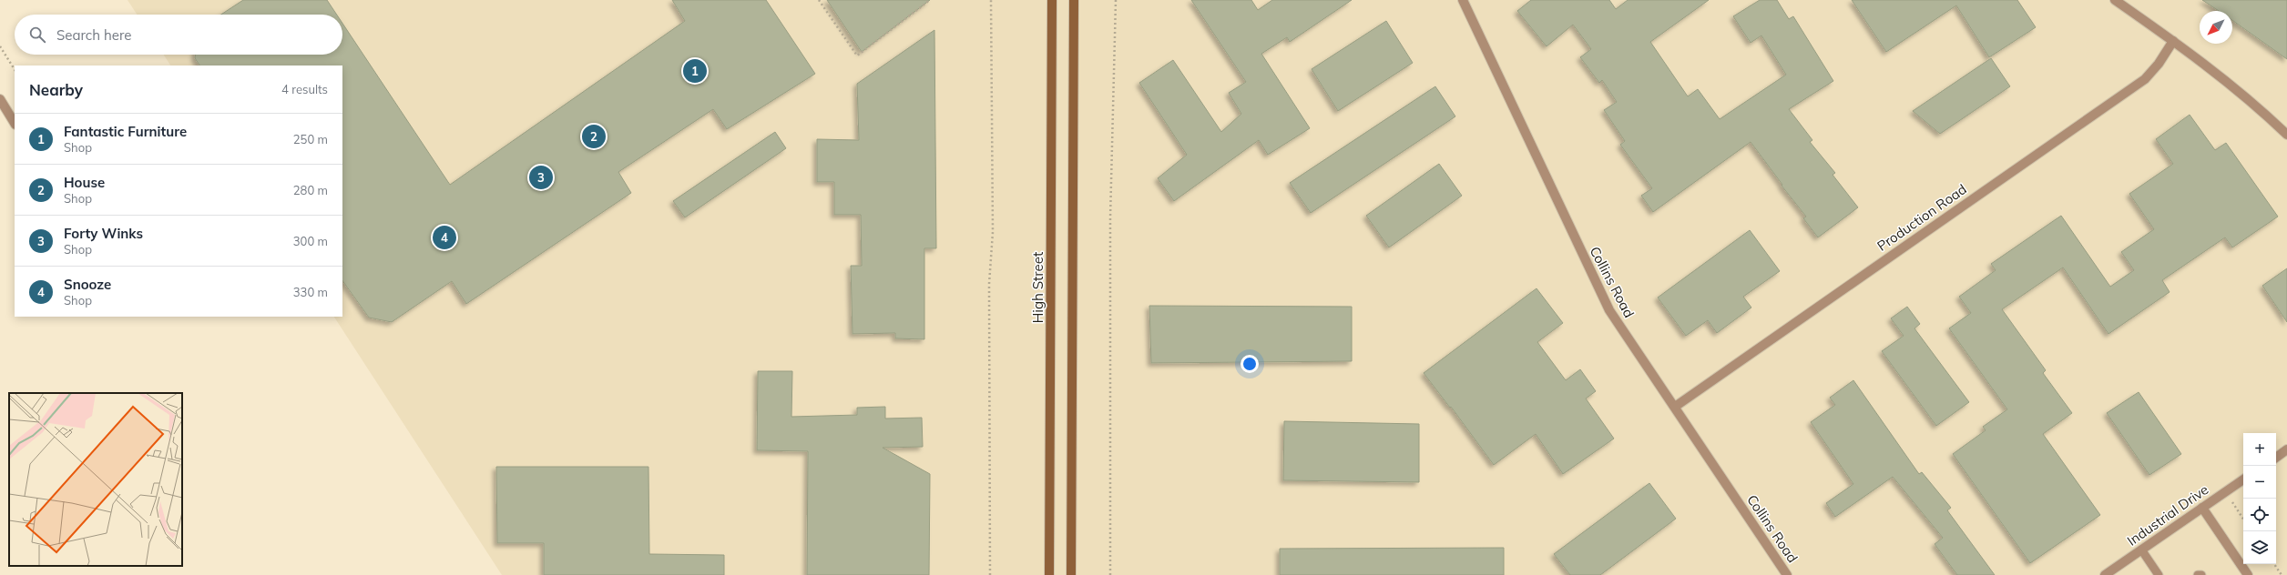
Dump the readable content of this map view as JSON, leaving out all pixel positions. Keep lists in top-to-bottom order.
{
  "streets": {
    "main road": ["High Street"],
    "street": ["Production Road", "Collins Road", "Industrial Drive"]
  },
  "crossings": [
    ["Production Road", "Collins Road"]
  ],
  "north": "bottom left",
  "page": {
    "search": "Search here",
    "pins": [
      "1",
      "2",
      "3",
      "4"
    ],
    "heading": ["Nearby", "4 results"],
    "list": [
      {
        "mark": "1",
        "name": "Fantastic Furniture",
        "note": "Shop",
        "value": "250 m"
      },
      {
        "mark": "2",
        "name": "House",
        "note": "Shop",
        "value": "280 m"
      },
      {
        "mark": "3",
        "name": "Forty Winks",
        "note": "Shop",
        "value": "300 m"
      },
      {
        "mark": "4",
        "name": "Snooze",
        "note": "Shop",
        "value": "330 m"
      }
    ],
    "map_buttons": ["+", "−"]
  }
}
